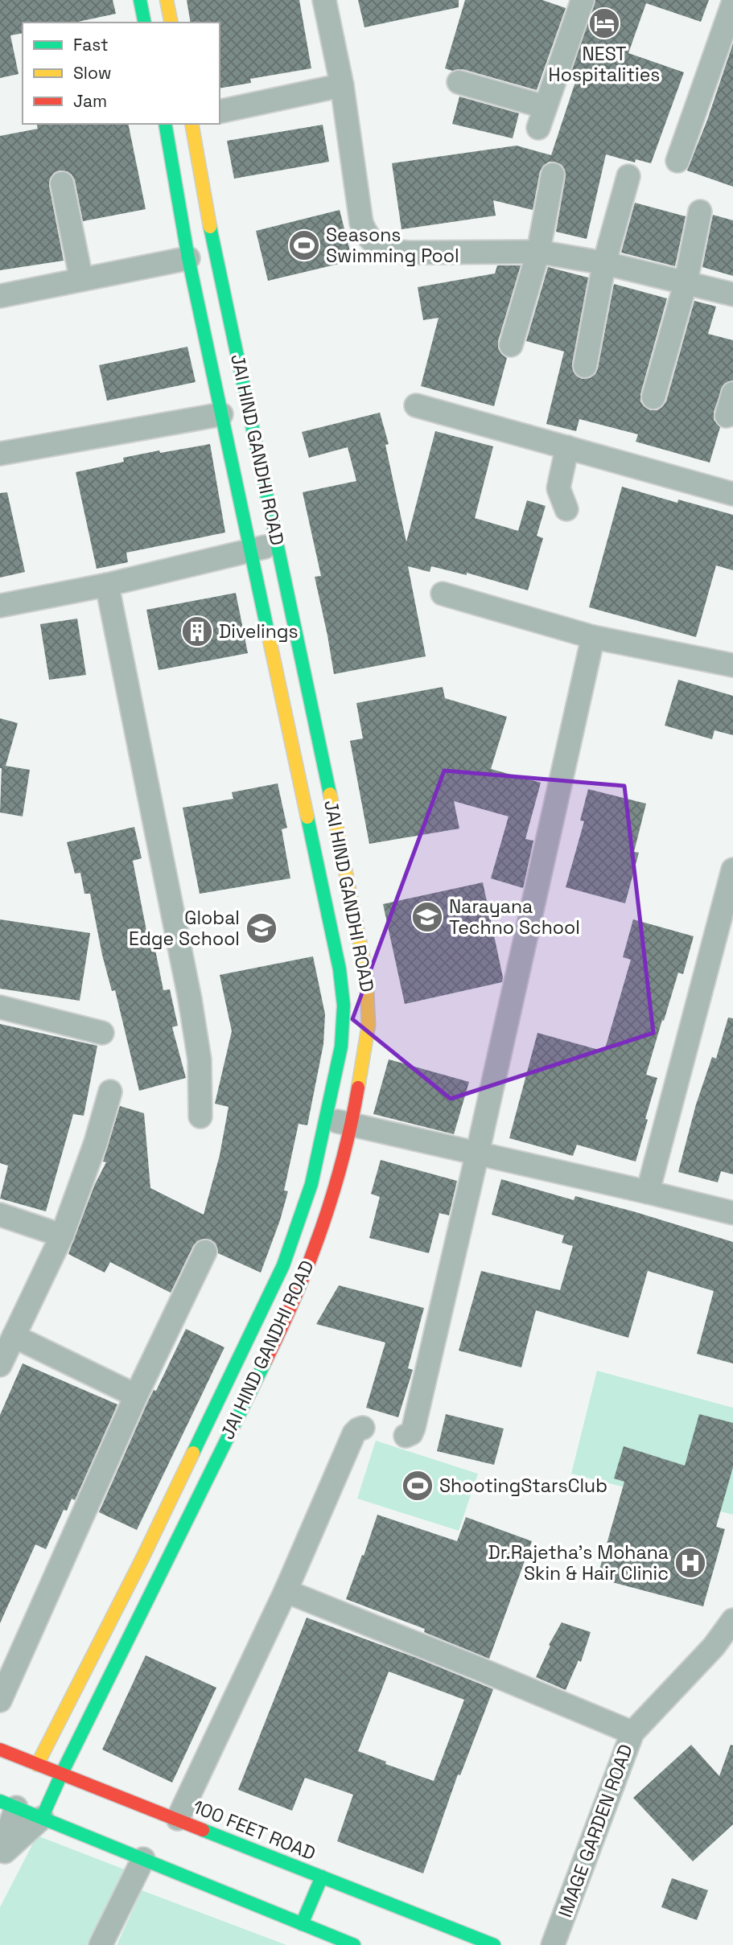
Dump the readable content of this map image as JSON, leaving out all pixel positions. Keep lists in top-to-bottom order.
{
  "streets": {
    "street": ["JAI HIND GANDHI ROAD", "100 FEET ROAD", "IMAGE GARDEN ROAD"]
  },
  "crossings": [
    ["JAI HIND GANDHI ROAD", "100 FEET ROAD"]
  ],
  "places": {
    "hotel": ["NEST Hospitalities"],
    "sports": ["Seasons Swimming Pool", "ShootingStarsClub"],
    "building": ["Divelings"],
    "school or university": ["Narayana Techno School", "Global Edge School"],
    "hospital": ["Dr.Rajetha's Mohana Skin & Hair Clinic"]
  },
  "legend": ["Fast", "Slow", "Jam"]
}
